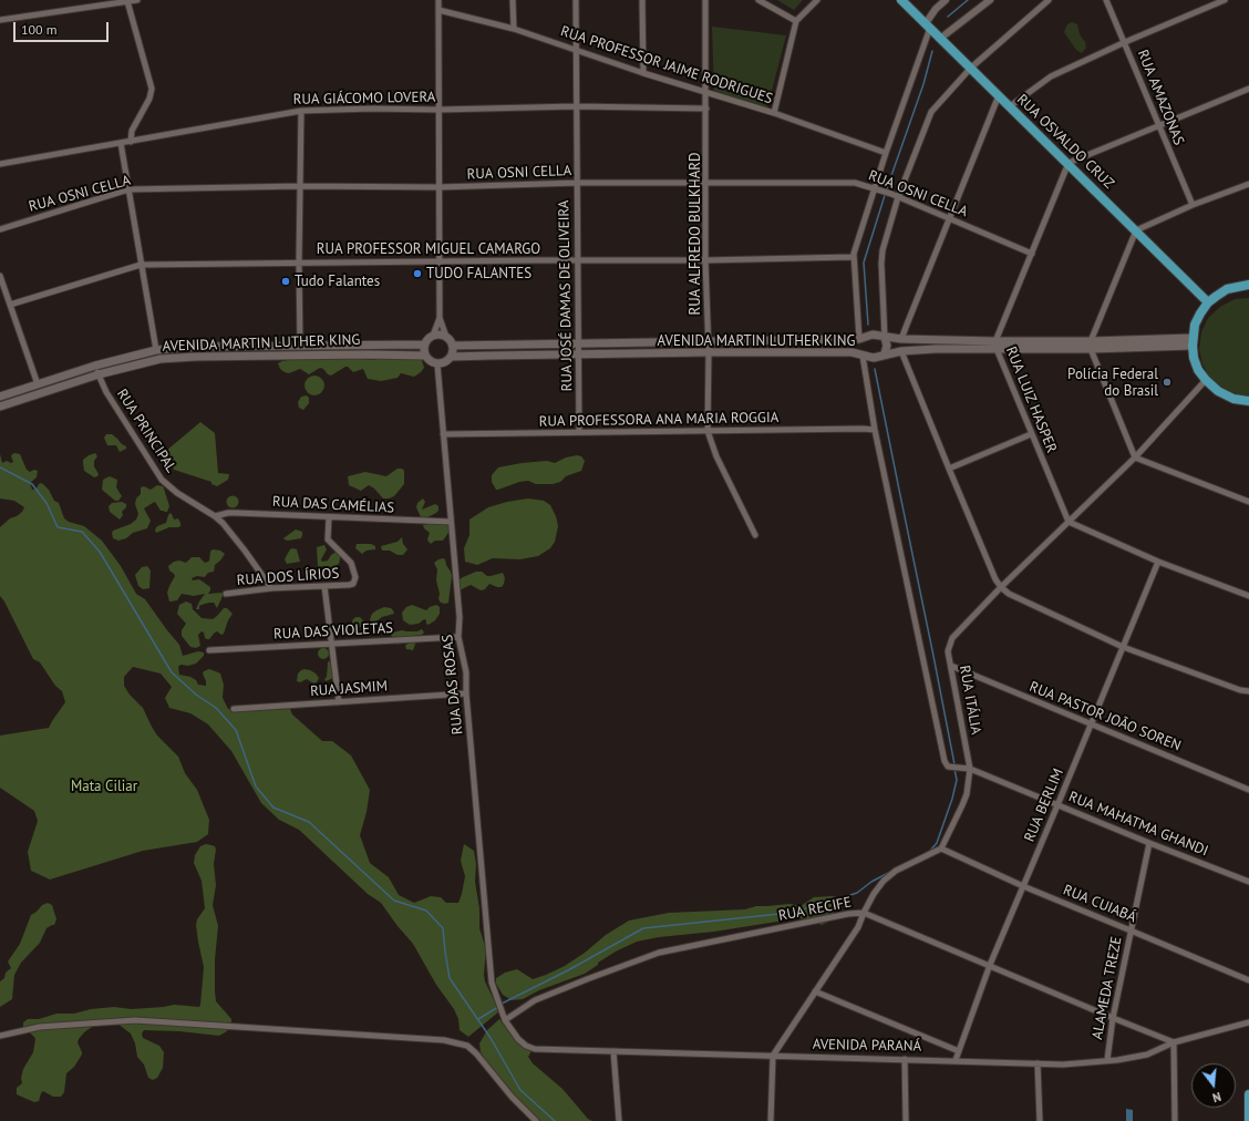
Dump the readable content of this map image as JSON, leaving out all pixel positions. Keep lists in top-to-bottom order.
{
  "streets": {
    "highway": ["RUA OSVALDO CRUZ"],
    "main road": ["AVENIDA MARTIN LUTHER KING"],
    "street": [
      "RUA PROFESSOR JAIME RODRIGUES",
      "RUA AMAZONAS",
      "RUA GIÁCOMO LOVERA",
      "RUA OSNI CELLA",
      "RUA ALFREDO BULKHARD",
      "RUA PROFESSOR MIGUEL CAMARGO",
      "RUA JOSÉ DAMAS DE OLIVEIRA",
      "RUA LUIZ HASPER",
      "RUA PROFESSORA ANA MARIA ROGGIA",
      "RUA PRINCIPAL",
      "RUA DAS CAMÉLIAS",
      "RUA DOS LÍRIOS",
      "RUA DAS VIOLETAS",
      "RUA DAS ROSAS",
      "RUA JASMIM",
      "RUA ITÁLIA",
      "RUA PASTOR JOÃO SOREN",
      "RUA BERLIM",
      "RUA MAHATMA GHANDI",
      "RUA CUIABÁ",
      "RUA RECIFE",
      "ALAMEDA TREZE",
      "AVENIDA PARANÁ"
    ]
  },
  "crossings": [
    ["RUA PROFESSOR JAIME RODRIGUES", "RUA ALFREDO BULKHARD"],
    ["RUA PROFESSOR JAIME RODRIGUES", "RUA JOSÉ DAMAS DE OLIVEIRA"],
    ["RUA GIÁCOMO LOVERA", "RUA ALFREDO BULKHARD"],
    ["RUA GIÁCOMO LOVERA", "RUA JOSÉ DAMAS DE OLIVEIRA"],
    ["RUA OSVALDO CRUZ", "RUA LUIZ HASPER"],
    ["RUA OSNI CELLA", "RUA ALFREDO BULKHARD"],
    ["RUA OSNI CELLA", "RUA JOSÉ DAMAS DE OLIVEIRA"],
    ["RUA OSNI CELLA", "RUA LUIZ HASPER"],
    ["RUA ALFREDO BULKHARD", "RUA PROFESSOR MIGUEL CAMARGO"],
    ["RUA ALFREDO BULKHARD", "AVENIDA MARTIN LUTHER KING"],
    ["RUA ALFREDO BULKHARD", "RUA PROFESSORA ANA MARIA ROGGIA"],
    ["RUA PROFESSOR MIGUEL CAMARGO", "RUA JOSÉ DAMAS DE OLIVEIRA"],
    ["RUA JOSÉ DAMAS DE OLIVEIRA", "AVENIDA MARTIN LUTHER KING"],
    ["RUA JOSÉ DAMAS DE OLIVEIRA", "RUA PROFESSORA ANA MARIA ROGGIA"],
    ["AVENIDA MARTIN LUTHER KING", "RUA LUIZ HASPER"],
    ["AVENIDA MARTIN LUTHER KING", "RUA PRINCIPAL"],
    ["AVENIDA MARTIN LUTHER KING", "RUA DAS ROSAS"],
    ["RUA LUIZ HASPER", "RUA ITÁLIA"],
    ["RUA PROFESSORA ANA MARIA ROGGIA", "RUA DAS ROSAS"],
    ["RUA PROFESSORA ANA MARIA ROGGIA", "RUA MAHATMA GHANDI"],
    ["RUA PRINCIPAL", "RUA DAS CAMÉLIAS"],
    ["RUA PRINCIPAL", "RUA DOS LÍRIOS"],
    ["RUA DAS CAMÉLIAS", "RUA DOS LÍRIOS"],
    ["RUA DAS CAMÉLIAS", "RUA DAS ROSAS"],
    ["RUA DAS VIOLETAS", "RUA DAS ROSAS"],
    ["RUA DAS ROSAS", "RUA JASMIM"],
    ["RUA DAS ROSAS", "AVENIDA PARANÁ"],
    ["RUA ITÁLIA", "RUA PASTOR JOÃO SOREN"],
    ["RUA ITÁLIA", "RUA MAHATMA GHANDI"],
    ["RUA ITÁLIA", "RUA CUIABÁ"],
    ["RUA PASTOR JOÃO SOREN", "RUA BERLIM"],
    ["RUA BERLIM", "RUA MAHATMA GHANDI"],
    ["RUA BERLIM", "RUA CUIABÁ"],
    ["RUA BERLIM", "RUA RECIFE"],
    ["RUA BERLIM", "AVENIDA PARANÁ"],
    ["RUA MAHATMA GHANDI", "ALAMEDA TREZE"],
    ["RUA CUIABÁ", "ALAMEDA TREZE"],
    ["RUA RECIFE", "ALAMEDA TREZE"],
    ["RUA RECIFE", "AVENIDA PARANÁ"],
    ["ALAMEDA TREZE", "AVENIDA PARANÁ"]
  ],
  "parks": ["Mata Ciliar"],
  "places": ["TUDO FALANTES", "Tudo Falantes", "Polícia Federal do Brasil"],
  "scale_bar": "100 m",
  "north": "bottom"
}
